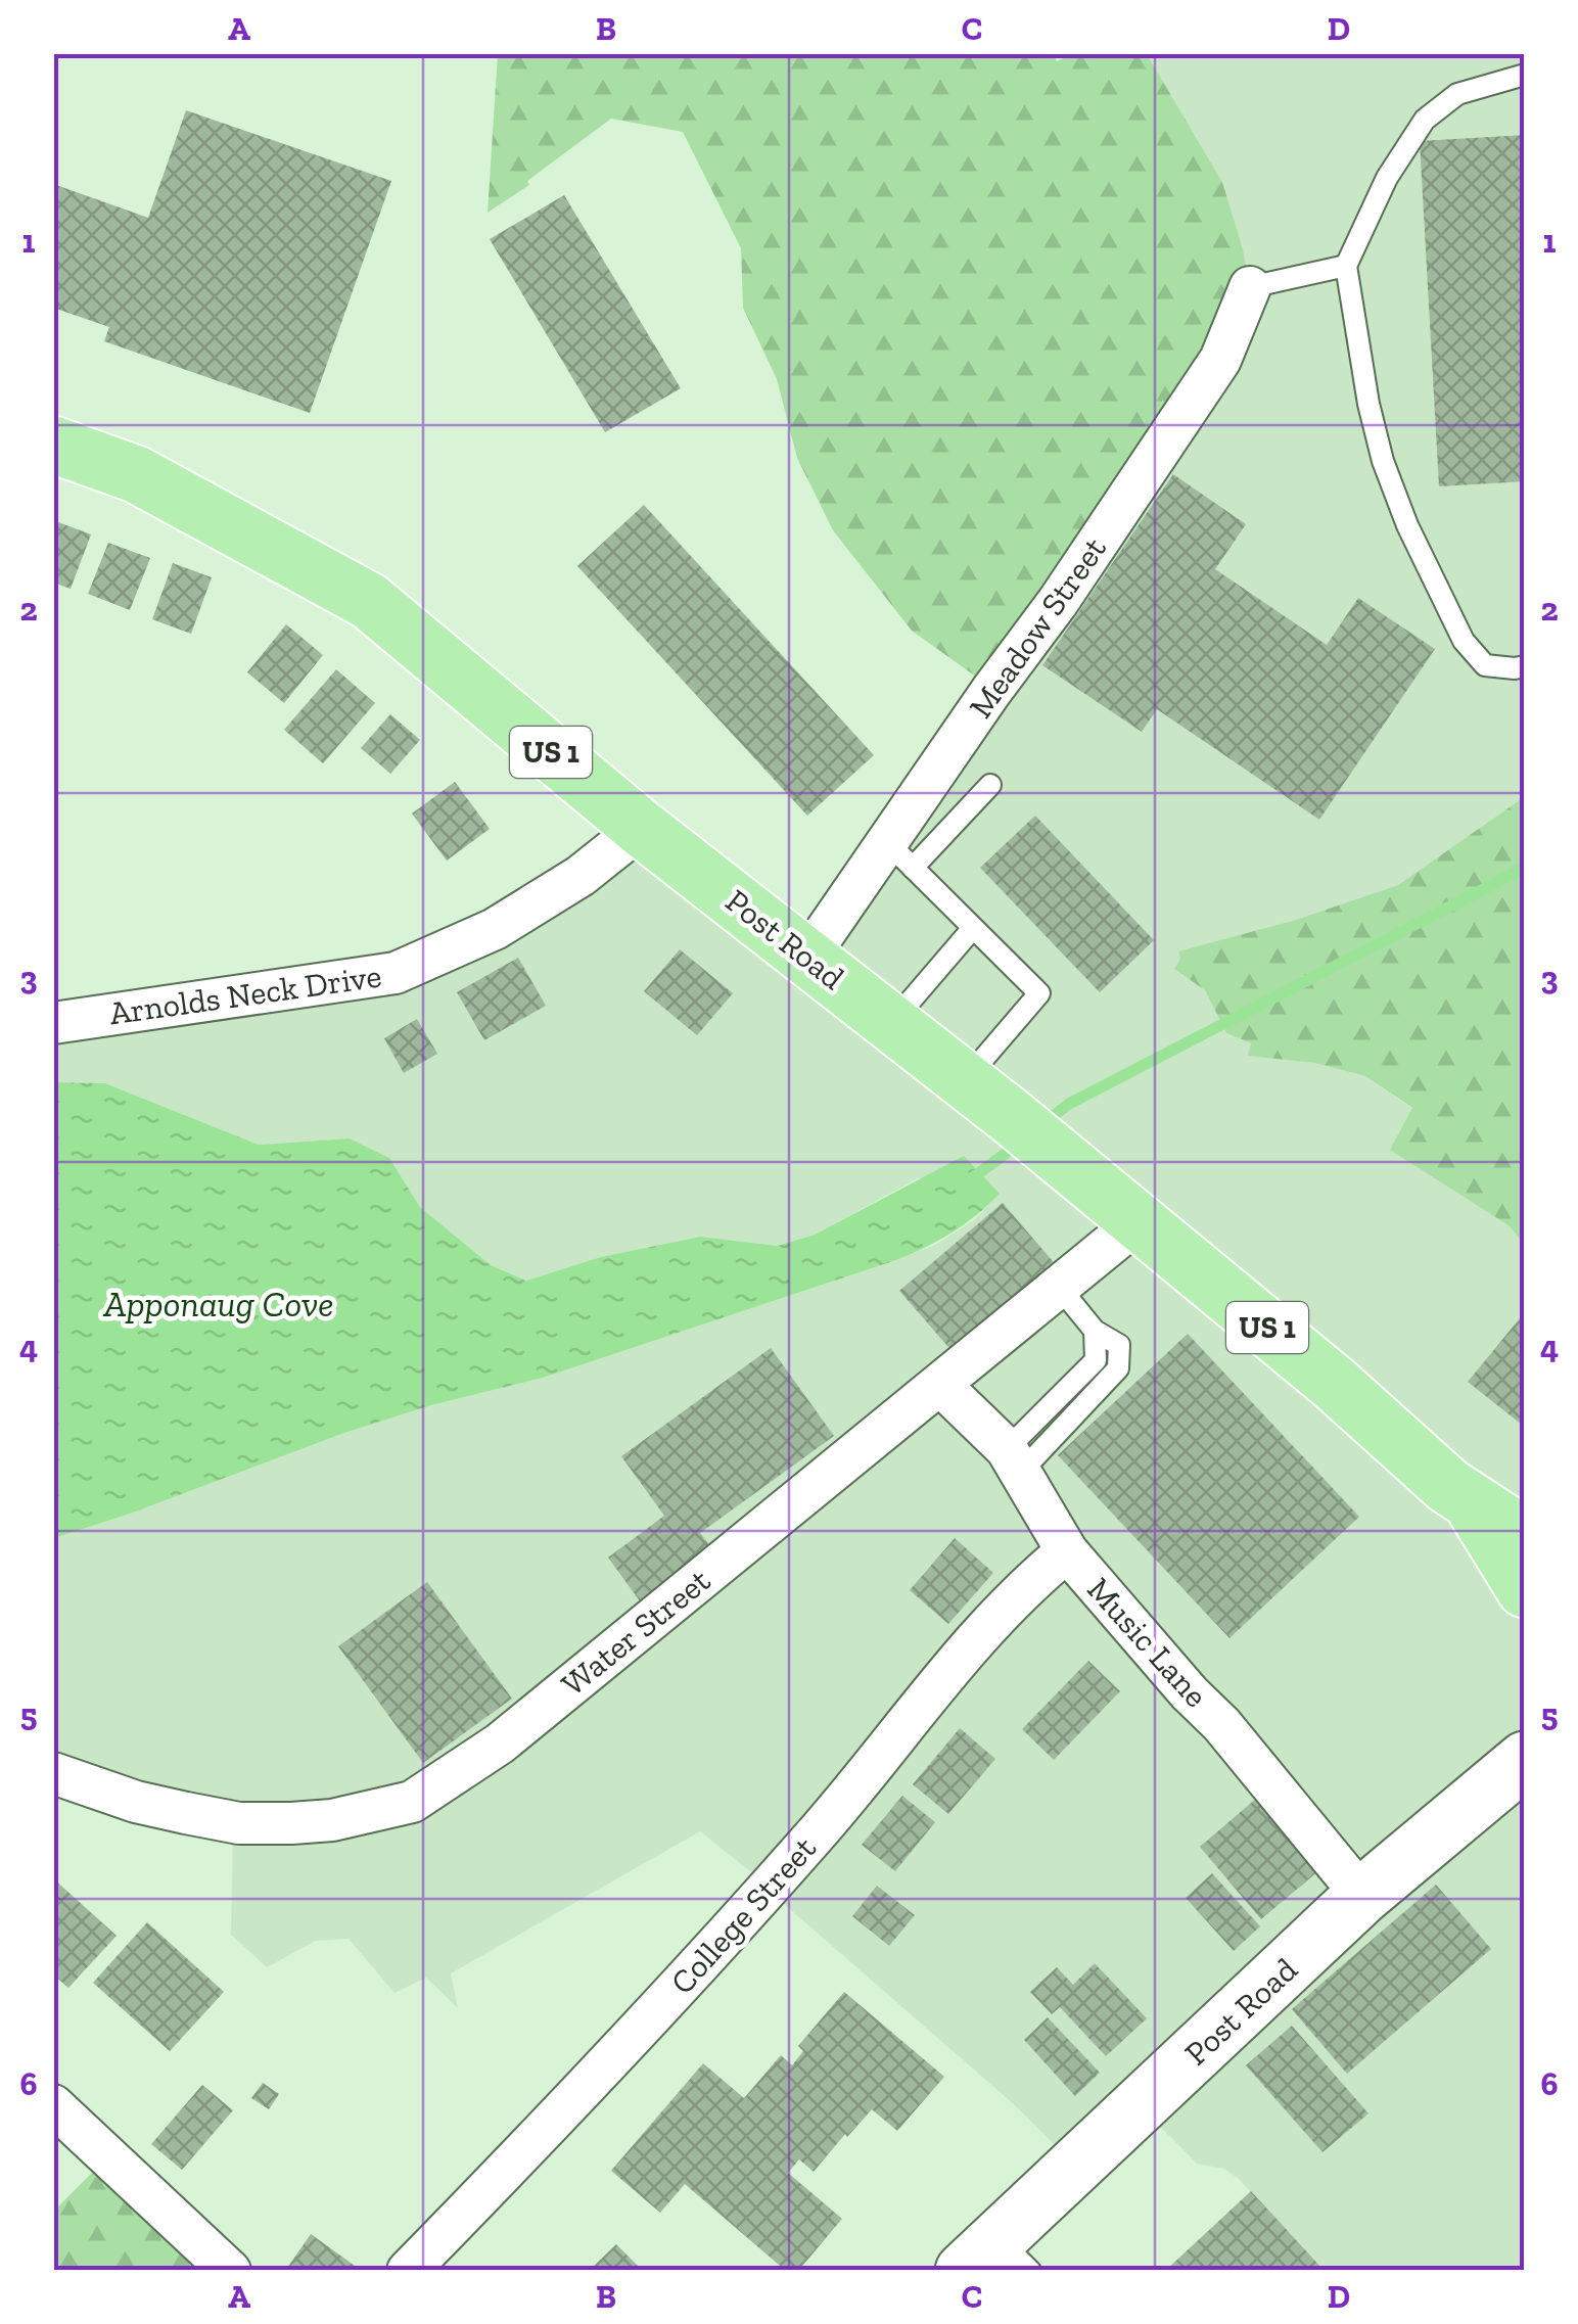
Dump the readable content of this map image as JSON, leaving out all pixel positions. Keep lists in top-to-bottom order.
{
  "streets": {
    "main road": ["US 1", "Post Road"],
    "street": [
      "Meadow Street",
      "Arnolds Neck Drive",
      "Water Street",
      "Music Lane",
      "College Street"
    ]
  },
  "crossings": [
    ["Meadow Street", "Post Road"],
    ["Post Road", "Arnolds Neck Drive"],
    ["Post Road", "Water Street"],
    ["Post Road", "Music Lane"],
    ["Water Street", "Music Lane"],
    ["Music Lane", "College Street"]
  ],
  "water": ["Apponaug Cove"],
  "grid": {
    "columns": [
      "A",
      "B",
      "C",
      "D"
    ],
    "rows": [
      "1",
      "2",
      "3",
      "4",
      "5",
      "6"
    ]
  }
}
